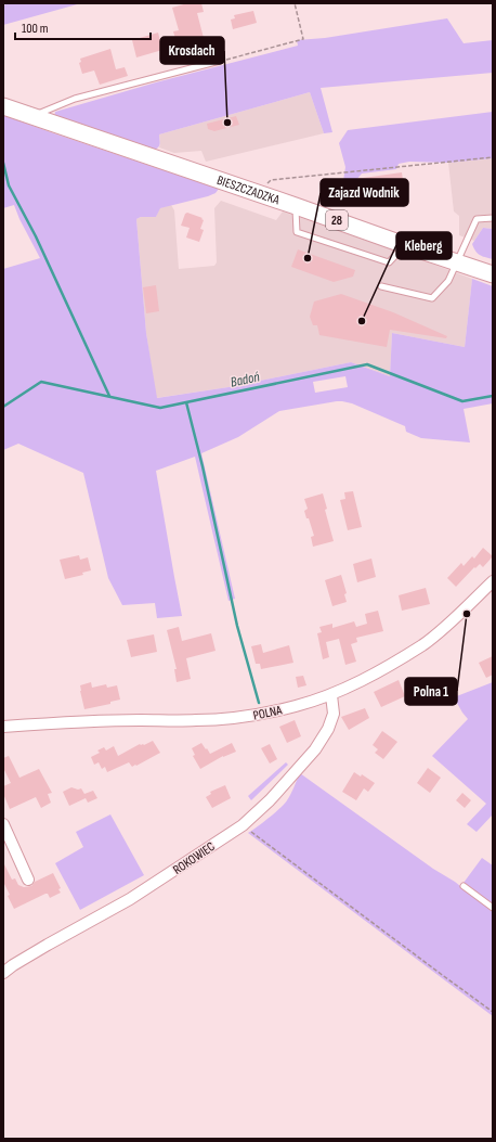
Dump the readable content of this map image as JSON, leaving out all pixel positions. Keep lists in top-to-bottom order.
{
  "streets": {
    "main road": ["BIESZCZADZKA", "28"],
    "street": ["POLNA", "ROKOWIEC"]
  },
  "crossings": [
    ["POLNA", "ROKOWIEC"]
  ],
  "water": ["Badoń"],
  "places": [
    "Krosdach",
    "Zajazd Wodnik",
    "Kleberg",
    "Polna 1"
  ],
  "scale_bar": "100 m"
}
